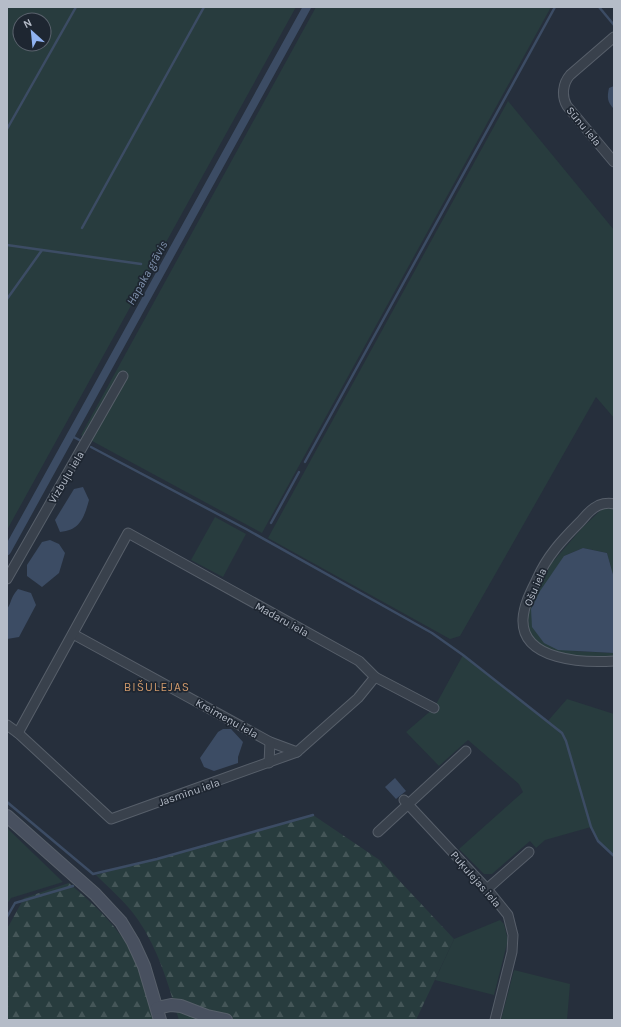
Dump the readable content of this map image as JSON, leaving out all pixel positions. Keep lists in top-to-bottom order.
{
  "streets": {
    "street": [
      "Sūnu iela",
      "Vizbuļu iela",
      "Ošu iela",
      "Madaru iela",
      "Kreimeņu iela",
      "Jasmīnu iela",
      "Puķulejas iela"
    ]
  },
  "crossings": [
    ["Madaru iela", "Kreimeņu iela"],
    ["Madaru iela", "Jasmīnu iela"],
    ["Kreimeņu iela", "Jasmīnu iela"]
  ],
  "districts": ["BIŠULEJAS"],
  "water": ["Hapaka grāvis"],
  "north": "top left"
}
